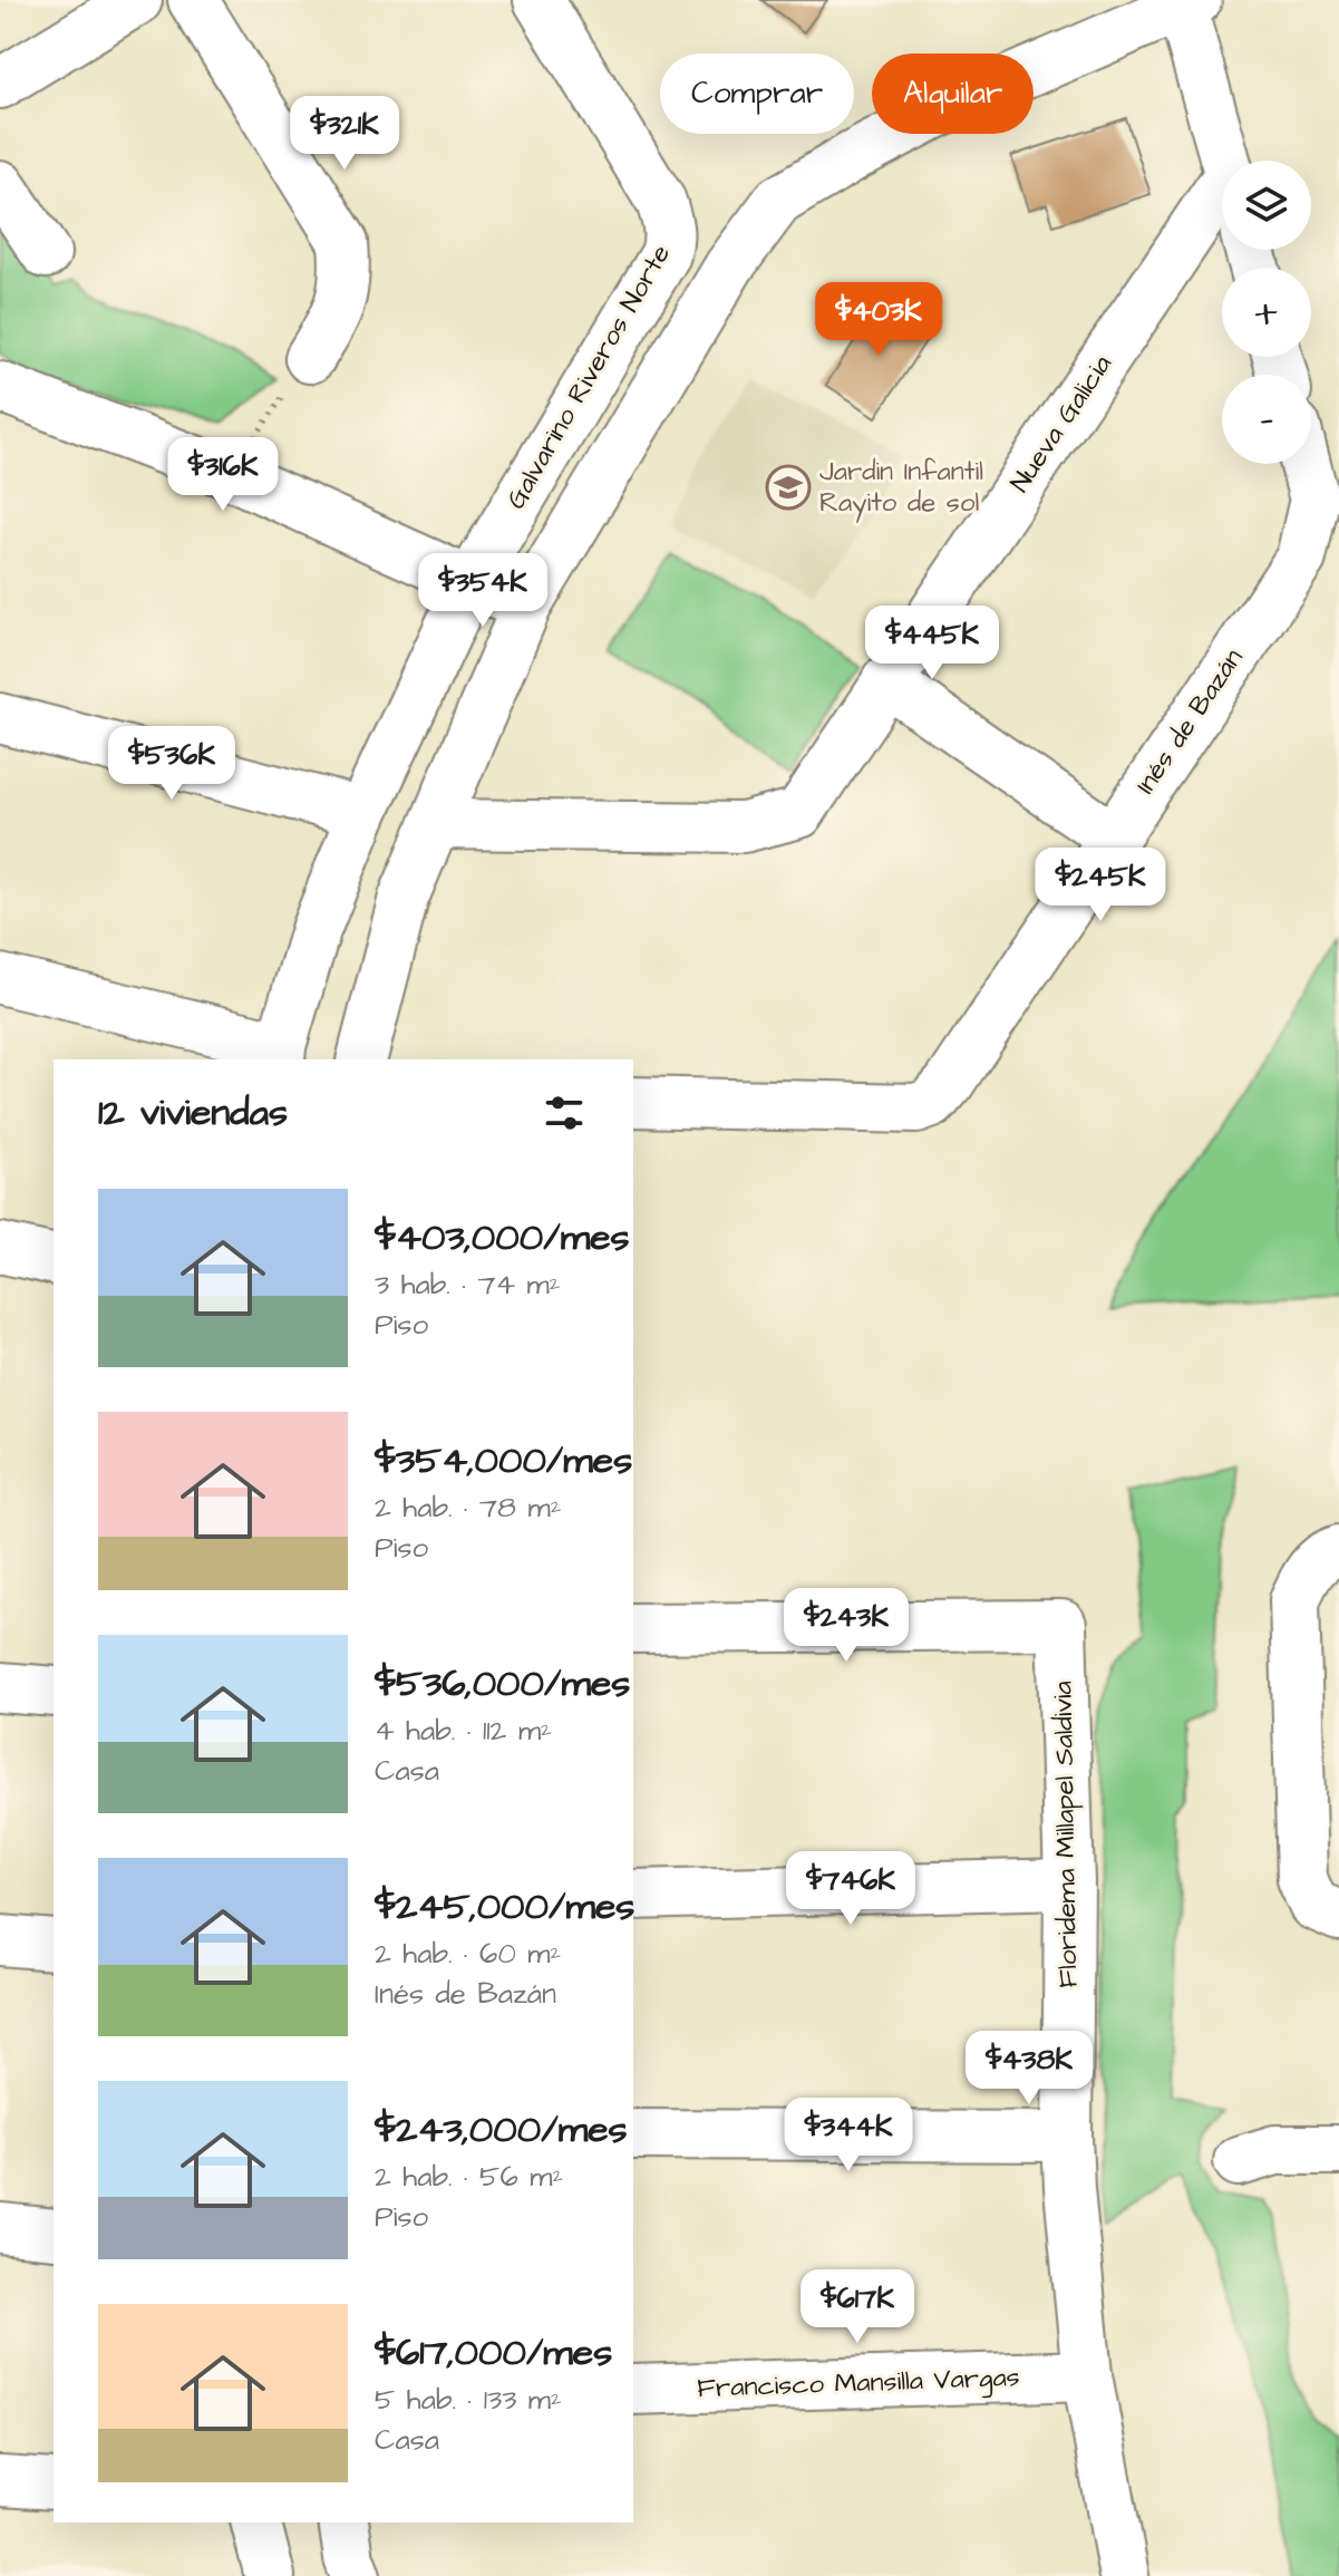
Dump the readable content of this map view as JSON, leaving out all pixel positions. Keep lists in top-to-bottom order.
{
  "streets": {
    "street": [
      "Galvarino Riveros Norte",
      "Nueva Galicia",
      "Inés de Bazán",
      "Floridema Millapel Saldivia",
      "Francisco Mansilla Vargas"
    ]
  },
  "crossings": [
    ["Floridema Millapel Saldivia", "Francisco Mansilla Vargas"]
  ],
  "places": {
    "school or university": ["Jardin Infantil Rayito de sol"]
  },
  "page": {
    "chip": ["Comprar", "Alquilar"],
    "price": [
      "$321K",
      "$403K",
      "$316K",
      "$354K",
      "$445K",
      "$536K",
      "$245K",
      "$243K",
      "$746K",
      "$438K",
      "$344K",
      "$617K"
    ],
    "map_buttons": ["+", "−"],
    "heading": "12 viviendas",
    "list": [
      {
        "name": "$403,000/mes",
        "note": "3 hab. · 74 m² · Piso"
      },
      {
        "name": "$354,000/mes",
        "note": "2 hab. · 78 m² · Piso"
      },
      {
        "name": "$536,000/mes",
        "note": "4 hab. · 112 m² · Casa"
      },
      {
        "name": "$245,000/mes",
        "note": "2 hab. · 60 m² · Inés de Bazán"
      },
      {
        "name": "$243,000/mes",
        "note": "2 hab. · 56 m² · Piso"
      },
      {
        "name": "$617,000/mes",
        "note": "5 hab. · 133 m² · Casa"
      }
    ]
  }
}
